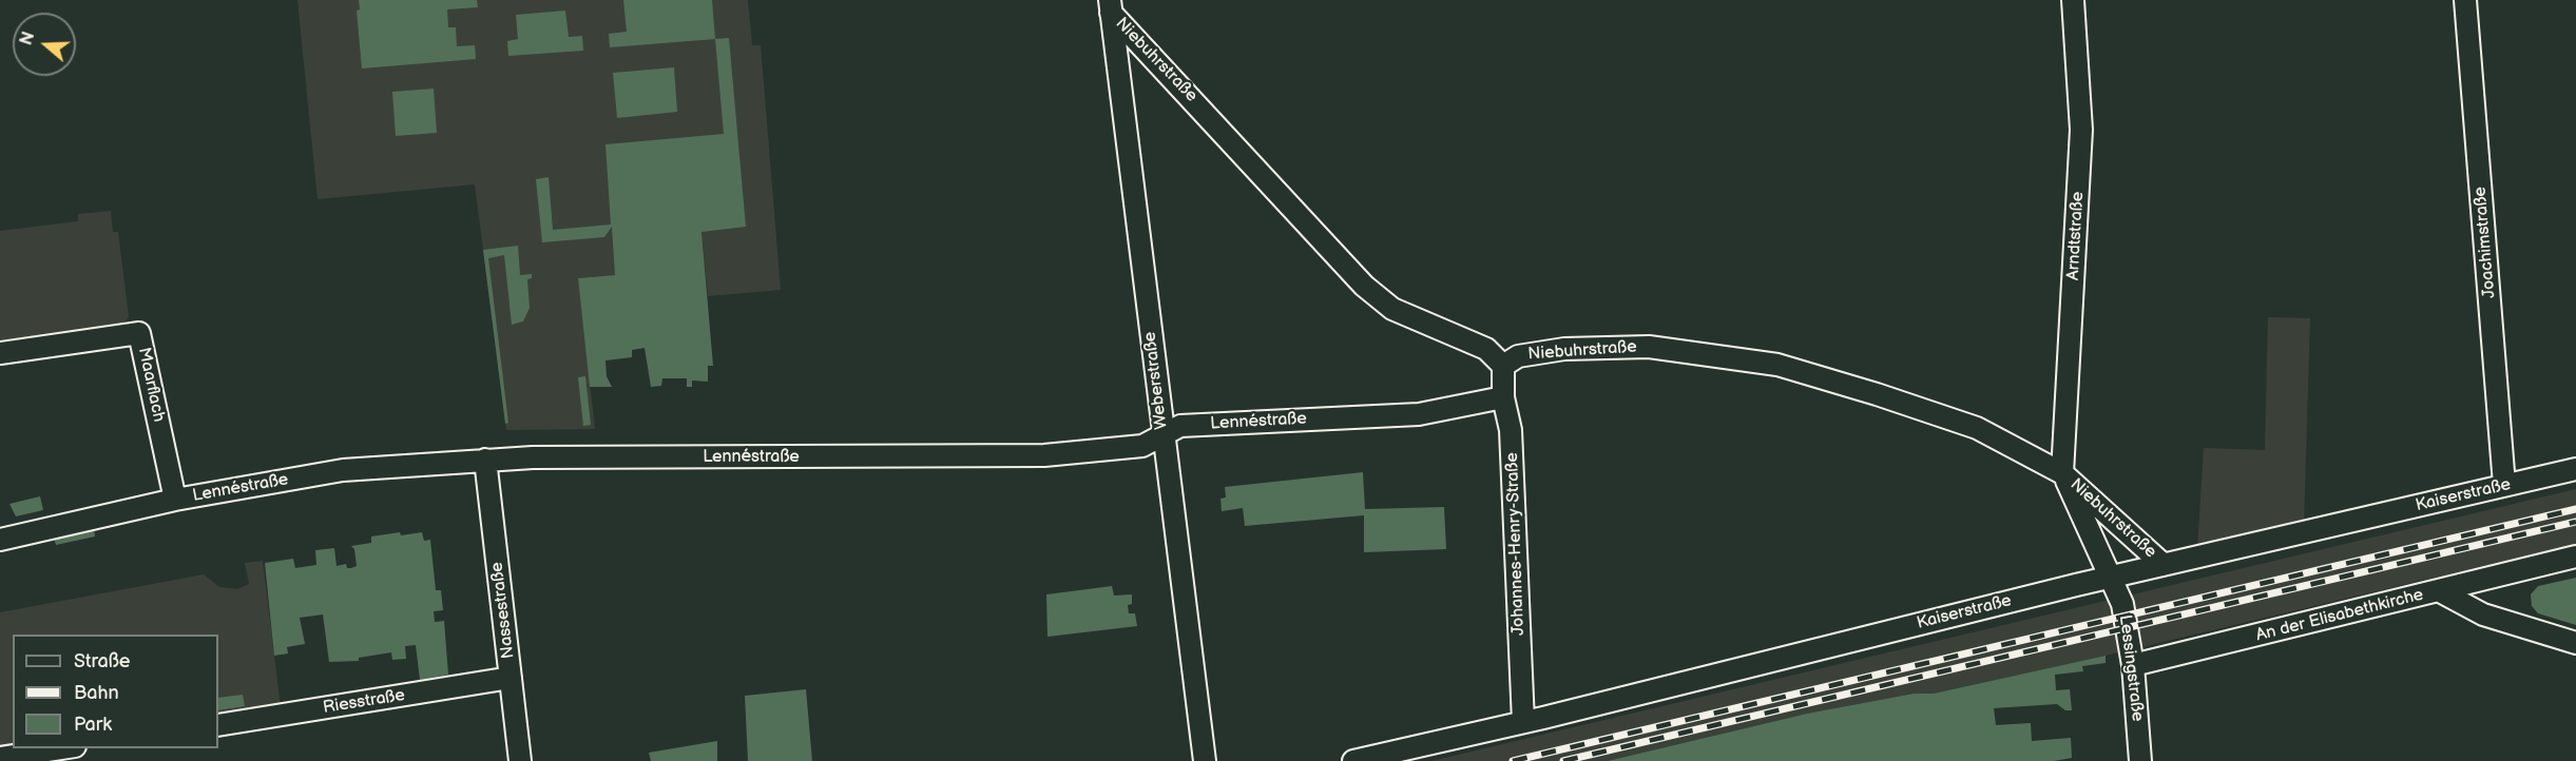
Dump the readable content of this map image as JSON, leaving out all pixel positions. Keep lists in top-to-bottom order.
{
  "streets": {
    "street": [
      "Niebuhrstraße",
      "Arndtstraße",
      "Joachimstraße",
      "Weberstraße",
      "Maarflach",
      "Lennéstraße",
      "Kaiserstraße",
      "Johannes-Henry-Straße",
      "Nassestraße",
      "An der Elisabethkirche",
      "Lessingstraße",
      "Riesstraße"
    ]
  },
  "crossings": [
    ["Niebuhrstraße", "Arndtstraße"],
    ["Niebuhrstraße", "Weberstraße"],
    ["Niebuhrstraße", "Kaiserstraße"],
    ["Niebuhrstraße", "Johannes-Henry-Straße"],
    ["Niebuhrstraße", "Lessingstraße"],
    ["Joachimstraße", "Kaiserstraße"],
    ["Weberstraße", "Lennéstraße"],
    ["Maarflach", "Lennéstraße"],
    ["Lennéstraße", "Johannes-Henry-Straße"],
    ["Lennéstraße", "Nassestraße"],
    ["Kaiserstraße", "Johannes-Henry-Straße"],
    ["Kaiserstraße", "Lessingstraße"],
    ["Nassestraße", "Riesstraße"],
    ["An der Elisabethkirche", "Lessingstraße"]
  ],
  "legend": ["Straße", "Bahn", "Park"],
  "north": "left"
}
